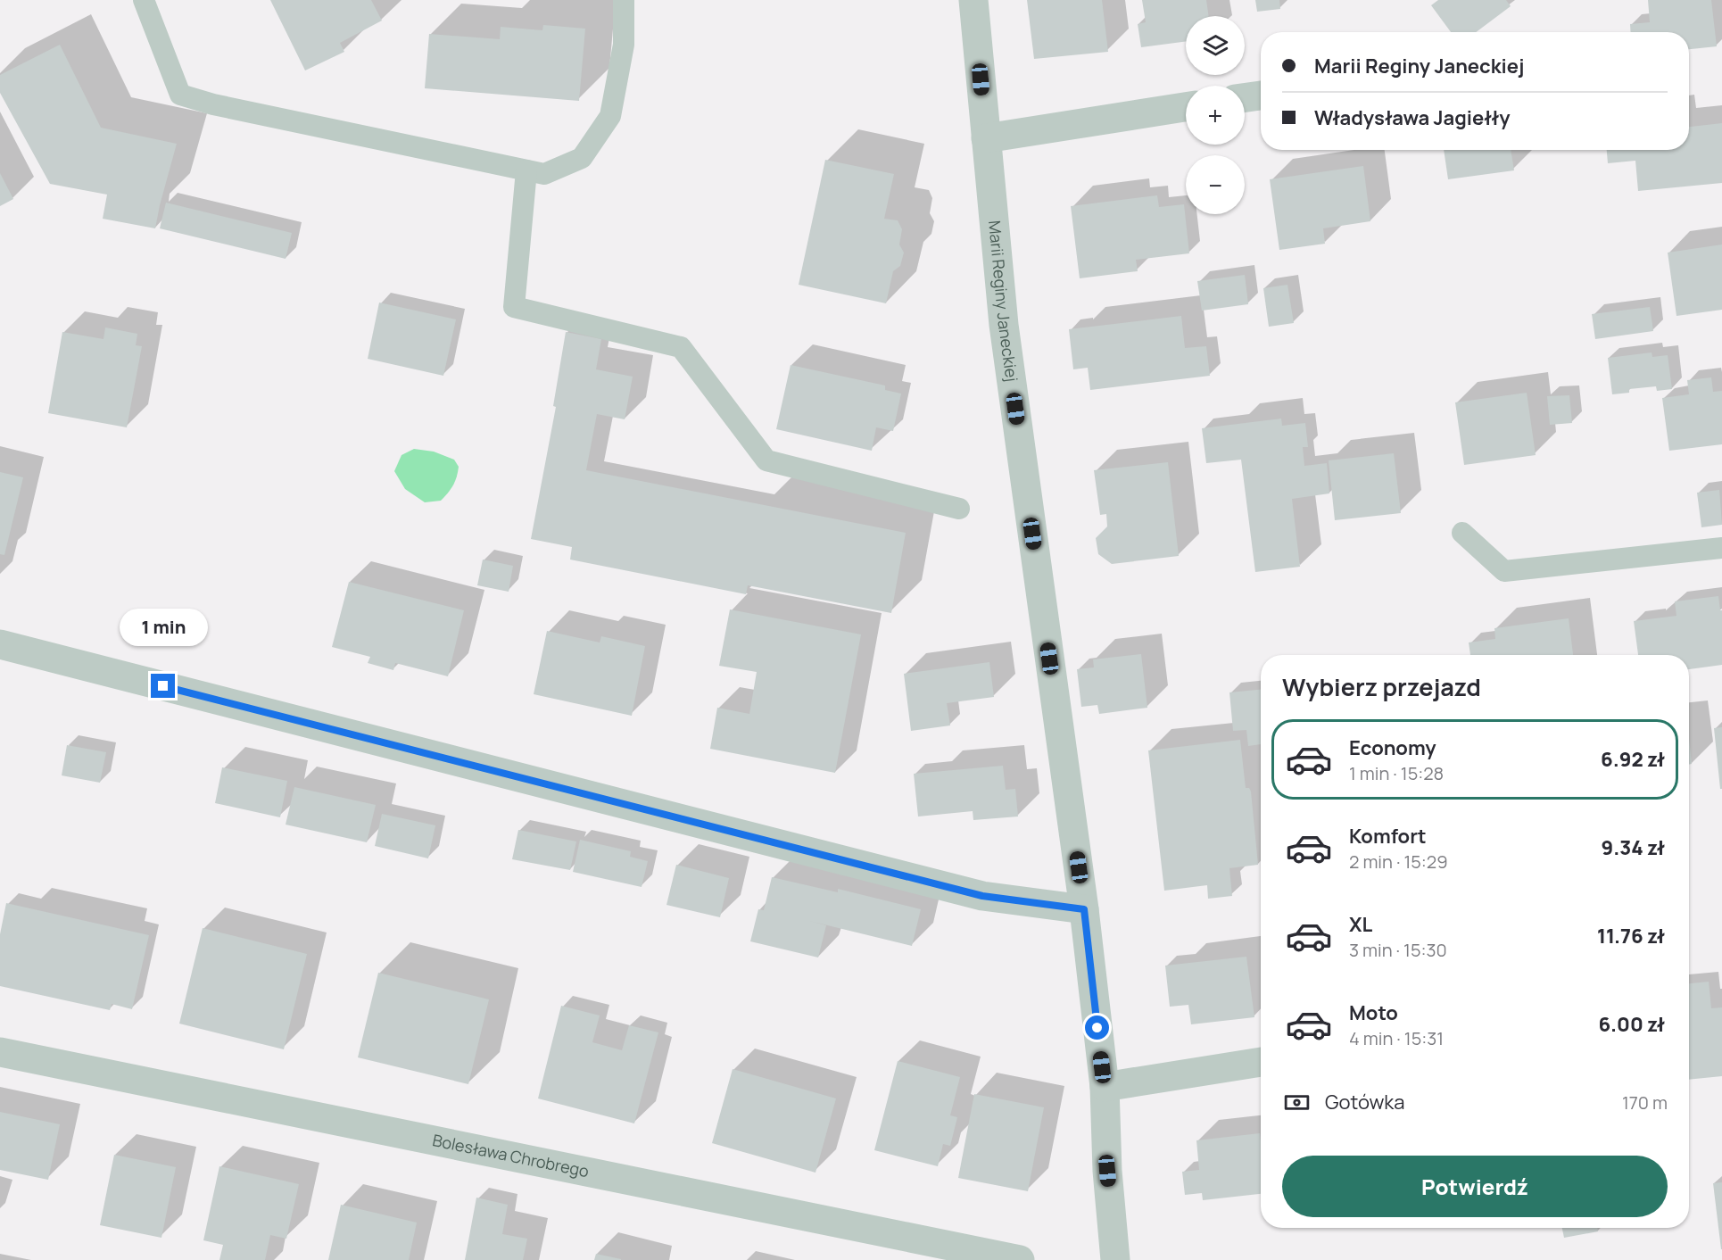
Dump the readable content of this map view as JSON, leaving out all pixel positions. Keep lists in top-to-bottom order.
{
  "streets": {
    "street": ["Marii Reginy Janeckiej", "Bolesława Chrobrego"]
  },
  "page": {
    "map_buttons": ["+", "−"],
    "banner": ["Marii Reginy Janeckiej", "Władysława Jagiełły"],
    "bubble": "1 min",
    "heading": "Wybierz przejazd",
    "list": [
      {
        "name": "Economy",
        "note": "1 min · 15:28",
        "value": "6.92 zł"
      },
      {
        "name": "Komfort",
        "note": "2 min · 15:29",
        "value": "9.34 zł"
      },
      {
        "name": "XL",
        "note": "3 min · 15:30",
        "value": "11.76 zł"
      },
      {
        "name": "Moto",
        "note": "4 min · 15:31",
        "value": "6.00 zł"
      }
    ],
    "pay": ["Gotówka", "170 m"],
    "buttons": "Potwierdź"
  }
}
